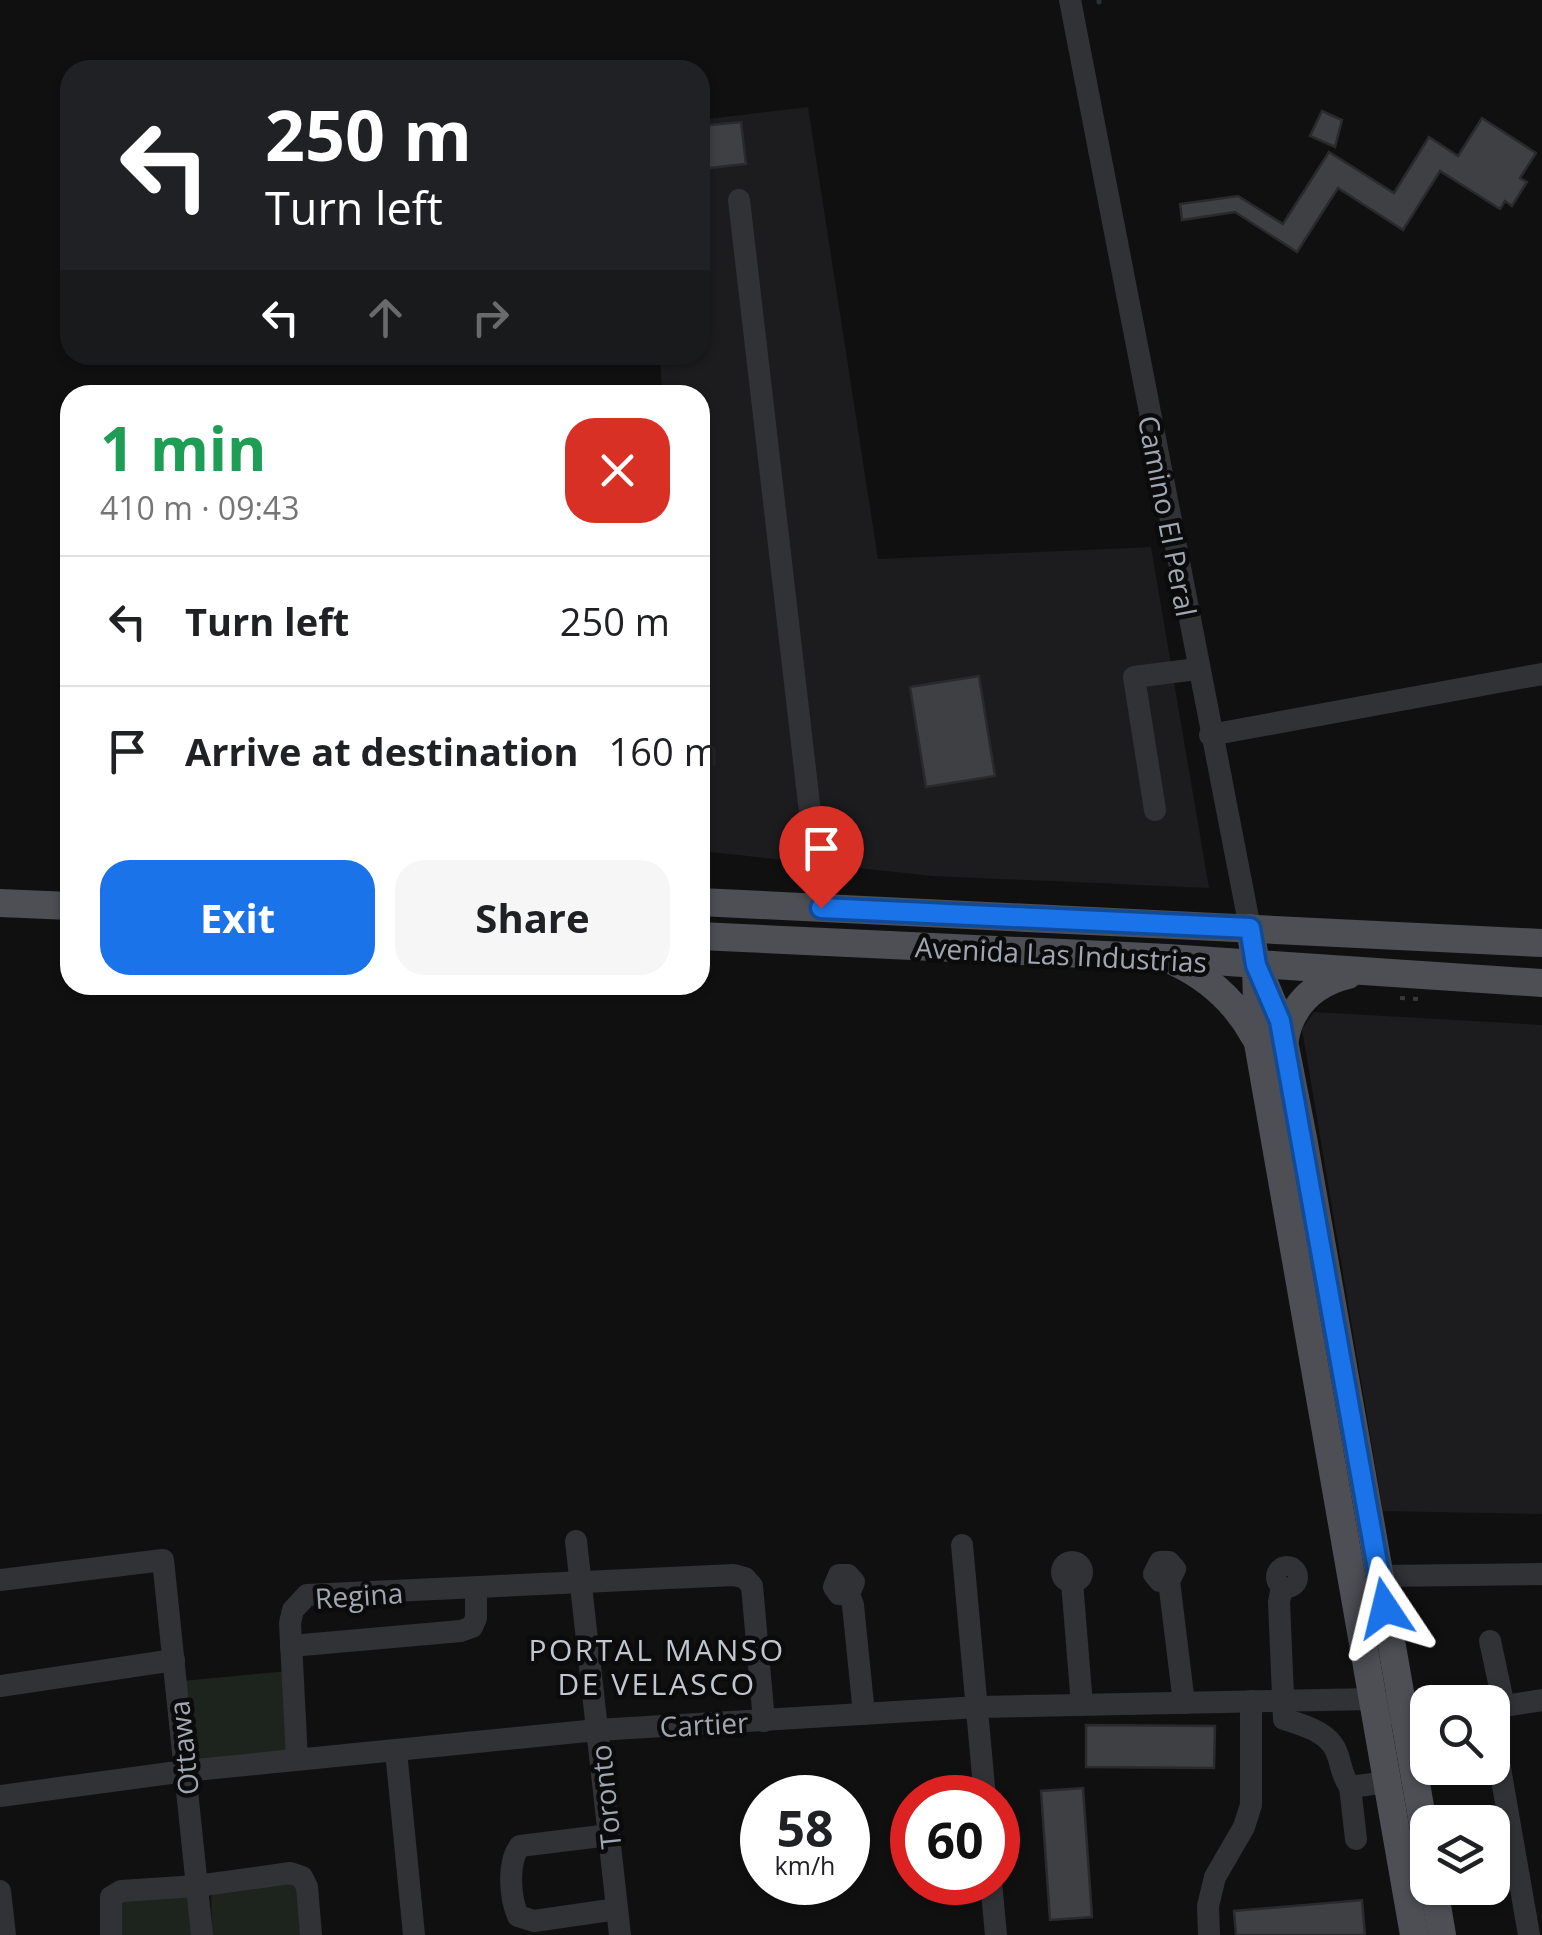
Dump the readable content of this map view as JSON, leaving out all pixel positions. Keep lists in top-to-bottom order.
{
  "streets": {
    "main road": ["Avenida Las Industrias"],
    "street": [
      "Camino El Peral",
      "Regina",
      "Cartier",
      "Ottawa",
      "Toronto"
    ]
  },
  "crossings": [
    ["Camino El Peral", "Avenida Las Industrias"],
    ["Regina", "Cartier"],
    ["Regina", "Toronto"],
    ["Cartier", "Ottawa"],
    ["Cartier", "Toronto"]
  ],
  "districts": ["PORTAL MANSO DE VELASCO"],
  "page": {
    "turn": ["250 m", "Turn left"],
    "heading": ["1 min", "410 m · 09:43"],
    "list": [
      {
        "name": "Turn left",
        "value": "250 m"
      },
      {
        "name": "Arrive at destination",
        "value": "160 m"
      }
    ],
    "buttons": ["Exit", "Share"],
    "speed": "58 km/h",
    "limit": "60"
  }
}
